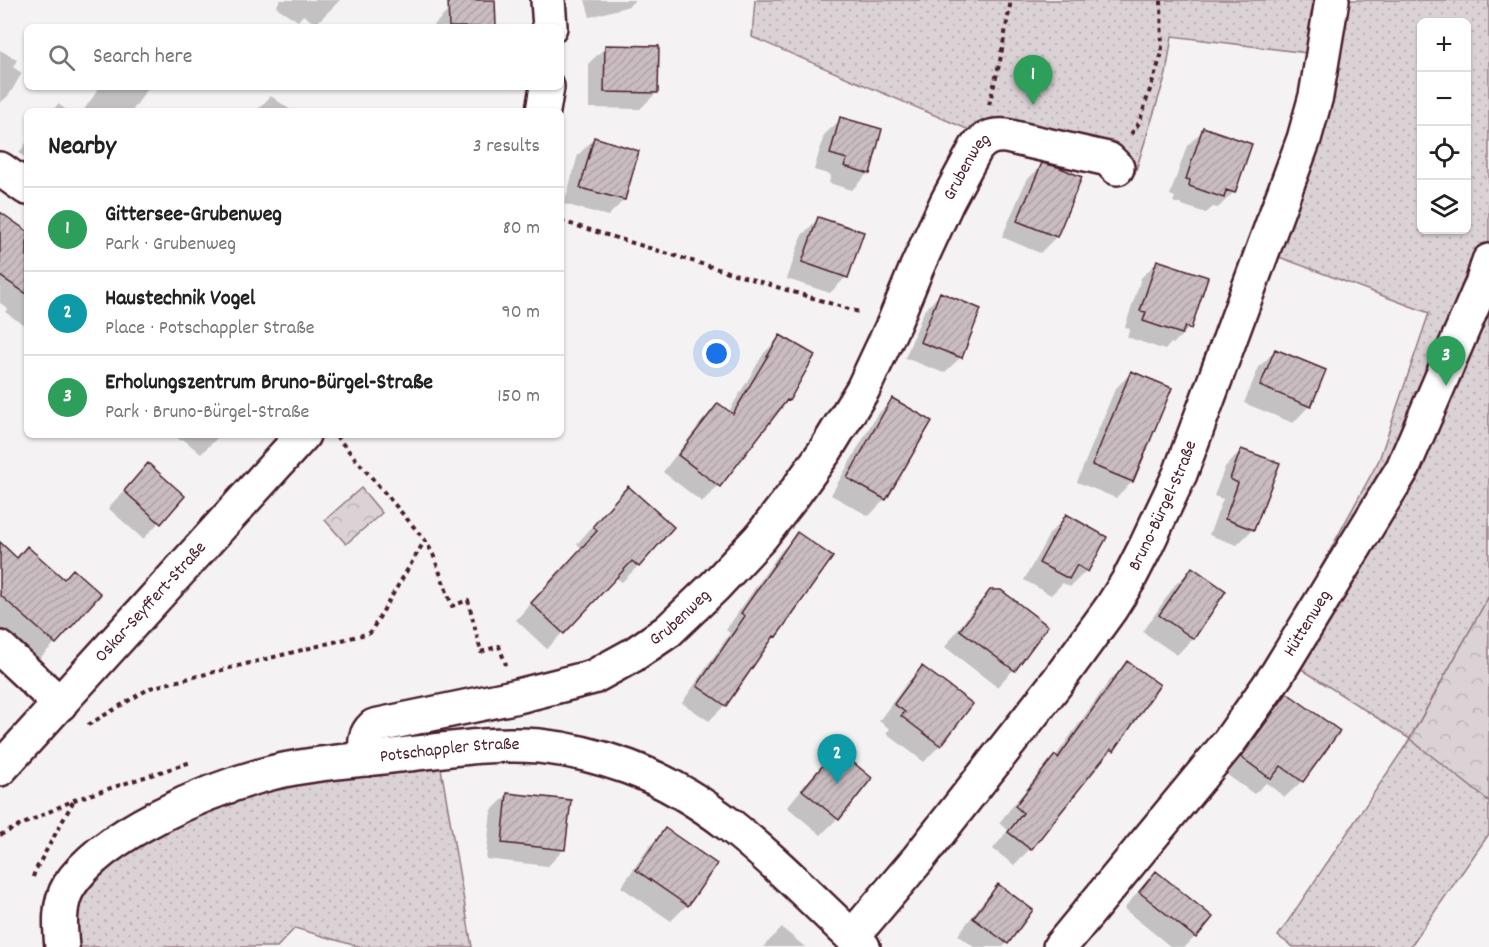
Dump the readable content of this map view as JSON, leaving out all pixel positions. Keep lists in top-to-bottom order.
{
  "streets": {
    "street": [
      "Grubenweg",
      "Bruno-Bürgel-Straße",
      "Oskar-Seyffert-Straße",
      "Hüttenweg",
      "Potschappler Straße"
    ]
  },
  "crossings": [
    ["Grubenweg", "Potschappler Straße"],
    ["Bruno-Bürgel-Straße", "Potschappler Straße"]
  ],
  "page": {
    "map_buttons": ["+", "−"],
    "search": "Search here",
    "pins": ["1", "3", "2"],
    "heading": ["Nearby", "3 results"],
    "list": [
      {
        "mark": "1",
        "name": "Gittersee-Grubenweg",
        "note": "Park · Grubenweg",
        "value": "80 m"
      },
      {
        "mark": "2",
        "name": "Haustechnik Vogel",
        "note": "Place · Potschappler Straße",
        "value": "90 m"
      },
      {
        "mark": "3",
        "name": "Erholungszentrum Bruno-Bürgel-Straße",
        "note": "Park · Bruno-Bürgel-Straße",
        "value": "150 m"
      }
    ]
  }
}
